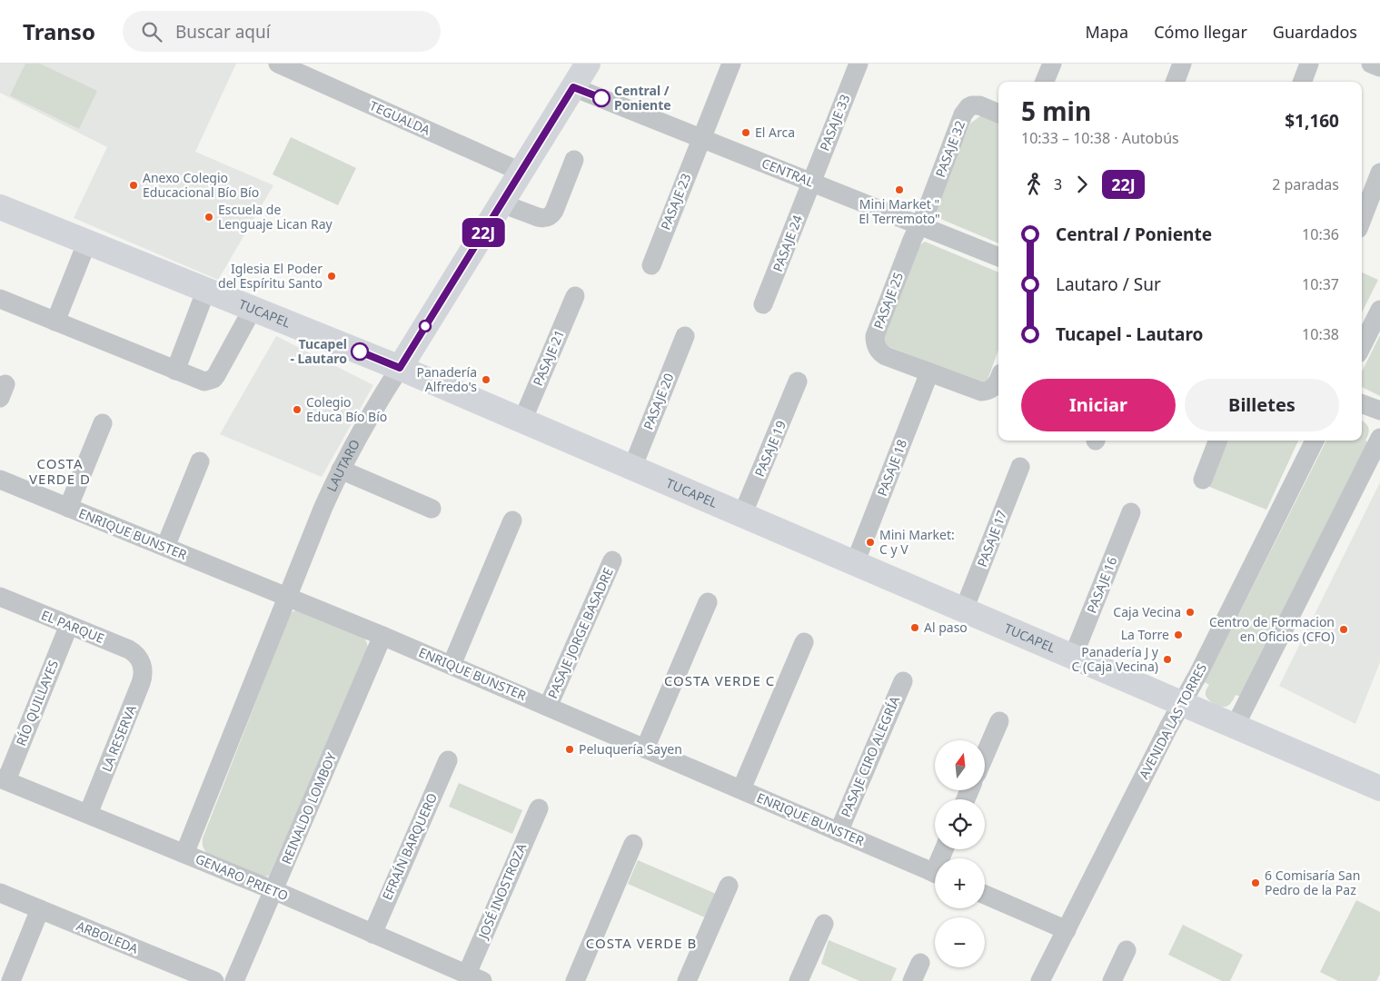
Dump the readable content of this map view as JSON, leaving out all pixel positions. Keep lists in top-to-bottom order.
{
  "streets": {
    "main road": ["TUCAPEL", "LAUTARO"],
    "street": [
      "TEGUALDA",
      "PASAJE 33",
      "PASAJE 32",
      "CENTRAL",
      "PASAJE 23",
      "PASAJE 24",
      "PASAJE 25",
      "PASAJE 21",
      "PASAJE 20",
      "PASAJE 19",
      "PASAJE 18",
      "ENRIQUE BUNSTER",
      "PASAJE 17",
      "PASAJE 16",
      "EL PARQUE",
      "PASAJE JORGE BASADRE",
      "RÍO QUILLAYES",
      "AVENIDA LAS TORRES",
      "LA RESERVA",
      "PASAJE CIRO ALEGRÍA",
      "REINALDO LOMBOY",
      "EFRAÍN BARQUERO",
      "GENARO PRIETO",
      "JOSÉ INOSTROZA",
      "ARBOLEDA"
    ]
  },
  "crossings": [
    ["TEGUALDA", "LAUTARO"],
    ["PASAJE 33", "CENTRAL"],
    ["PASAJE 33", "PASAJE 24"],
    ["PASAJE 32", "CENTRAL"],
    ["PASAJE 32", "PASAJE 25"],
    ["CENTRAL", "PASAJE 23"],
    ["CENTRAL", "PASAJE 24"],
    ["CENTRAL", "PASAJE 25"],
    ["CENTRAL", "LAUTARO"],
    ["PASAJE 25", "PASAJE 18"],
    ["TUCAPEL", "PASAJE 21"],
    ["TUCAPEL", "PASAJE 20"],
    ["TUCAPEL", "PASAJE 19"],
    ["TUCAPEL", "LAUTARO"],
    ["TUCAPEL", "PASAJE 18"],
    ["TUCAPEL", "PASAJE 17"],
    ["TUCAPEL", "PASAJE 16"],
    ["TUCAPEL", "AVENIDA LAS TORRES"],
    ["LAUTARO", "ENRIQUE BUNSTER"],
    ["LAUTARO", "GENARO PRIETO"],
    ["ENRIQUE BUNSTER", "PASAJE JORGE BASADRE"],
    ["ENRIQUE BUNSTER", "PASAJE CIRO ALEGRÍA"],
    ["ENRIQUE BUNSTER", "REINALDO LOMBOY"],
    ["EL PARQUE", "RÍO QUILLAYES"],
    ["EL PARQUE", "LA RESERVA"],
    ["RÍO QUILLAYES", "GENARO PRIETO"],
    ["LA RESERVA", "GENARO PRIETO"],
    ["REINALDO LOMBOY", "GENARO PRIETO"],
    ["EFRAÍN BARQUERO", "GENARO PRIETO"],
    ["GENARO PRIETO", "JOSÉ INOSTROZA"]
  ],
  "districts": ["COSTA VERDE D", "COSTA VERDE C", "COSTA VERDE B"],
  "places": [
    "Central / Poniente",
    "El Arca",
    "Anexo Colegio Educacional Bío Bío",
    "Mini Market \" El Terremoto\"",
    "Escuela de Lenguaje Lican Ray",
    "Iglesia El Poder del Espíritu Santo",
    "Tucapel - Lautaro",
    "Panadería Alfredo's",
    "Colegio Educa Bío Bío",
    "Mini Market: C y V",
    "Caja Vecina",
    "Al paso",
    "Centro de Formacion en Oficios (CFO)",
    "La Torre",
    "Panadería J y C (Caja Vecina)",
    "Peluquería Sayen",
    "6 Comisaría San Pedro de la Paz"
  ],
  "lines": ["bus line 22J"],
  "north": "top",
  "page": {
    "header": "Transo",
    "search": "Buscar aquí",
    "nav": ["Mapa", "Cómo llegar", "Guardados"],
    "on_map": "22J",
    "heading": ["5 min", "10:33 – 10:38 · Autobús", "$1,160"],
    "legs": ["3", "22J", "2 paradas"],
    "list": [
      {
        "name": "Central / Poniente",
        "value": "10:36"
      },
      {
        "name": "Lautaro / Sur",
        "value": "10:37"
      },
      {
        "name": "Tucapel - Lautaro",
        "value": "10:38"
      }
    ],
    "buttons": ["Iniciar", "Billetes"],
    "map_buttons": ["+", "−"]
  }
}
